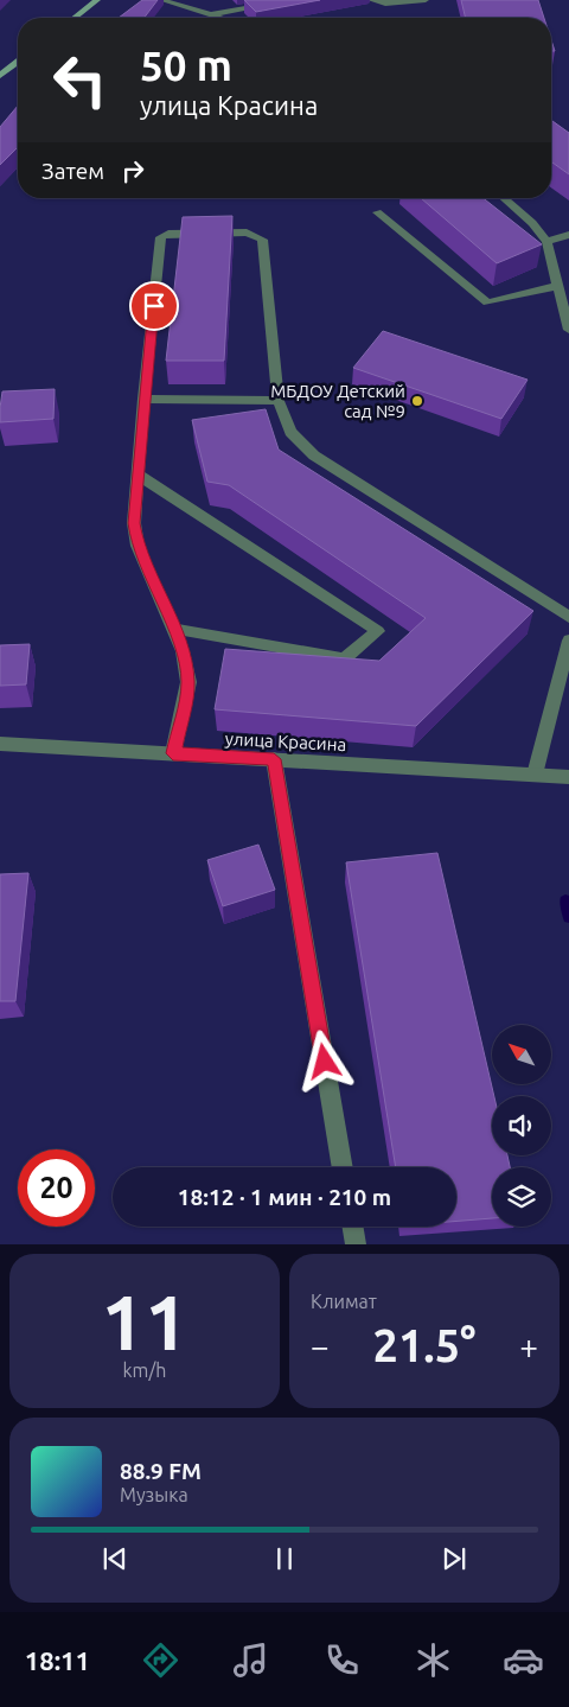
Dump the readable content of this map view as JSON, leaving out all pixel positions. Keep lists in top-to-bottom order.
{
  "streets": {
    "street": ["улица Красина"]
  },
  "places": ["МБДОУ Детский сад №9"],
  "north": "top left",
  "page": {
    "turn": ["50 m", "улица Красина"],
    "then": "Затем",
    "limit": "20",
    "trip": "18:12 · 1 мин · 210 m",
    "tile": [
      ["11", "km/h"],
      "Климат"
    ],
    "heat": ["−", "21.5°", "+"],
    "song": ["88.9 FM", "Музыка"],
    "tabs": "18:11"
  }
}
